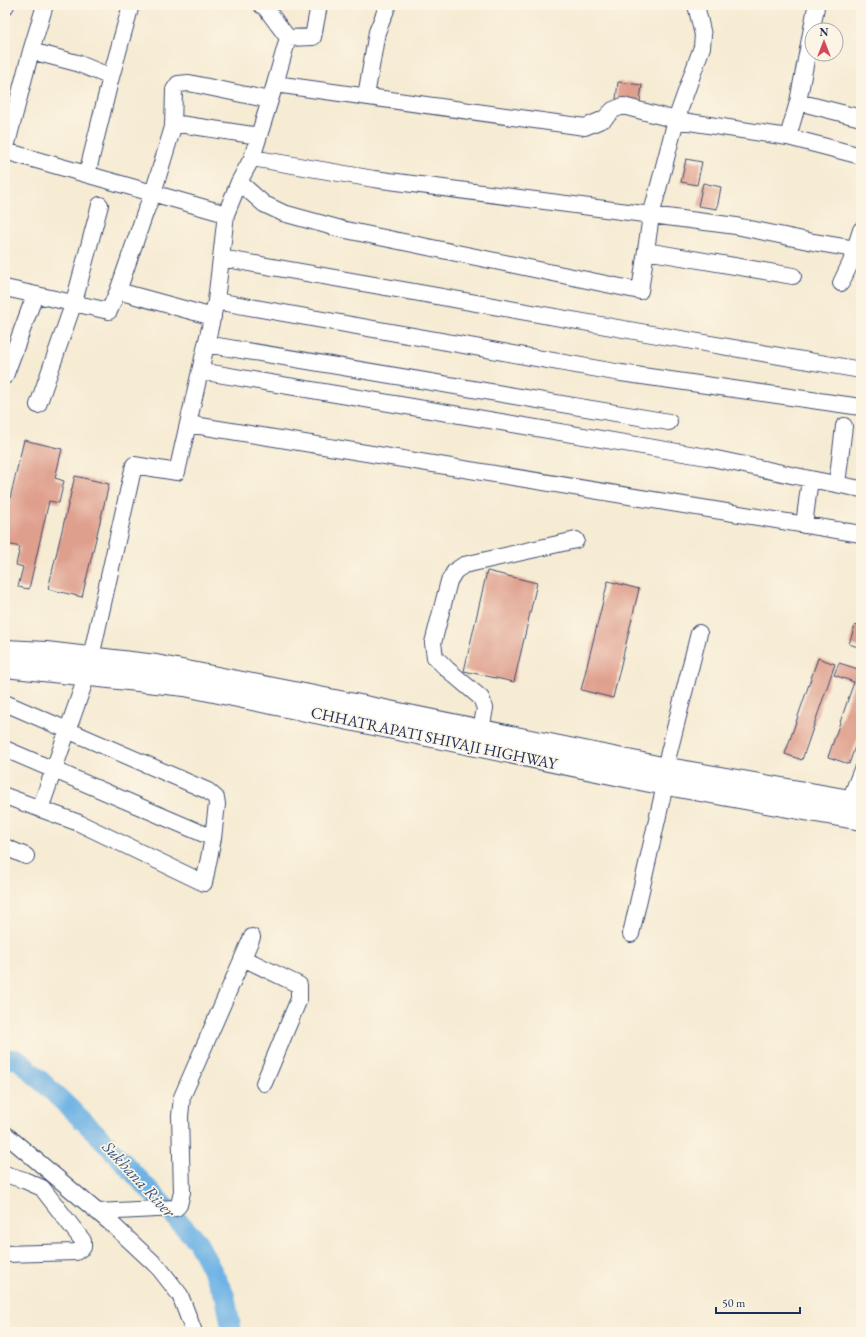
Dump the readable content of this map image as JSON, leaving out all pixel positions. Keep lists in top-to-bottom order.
{
  "streets": {
    "main road": ["CHHATRAPATI SHIVAJI HIGHWAY"]
  },
  "water": ["Sukhana River"],
  "scale_bar": "50 m",
  "north": "top"
}
